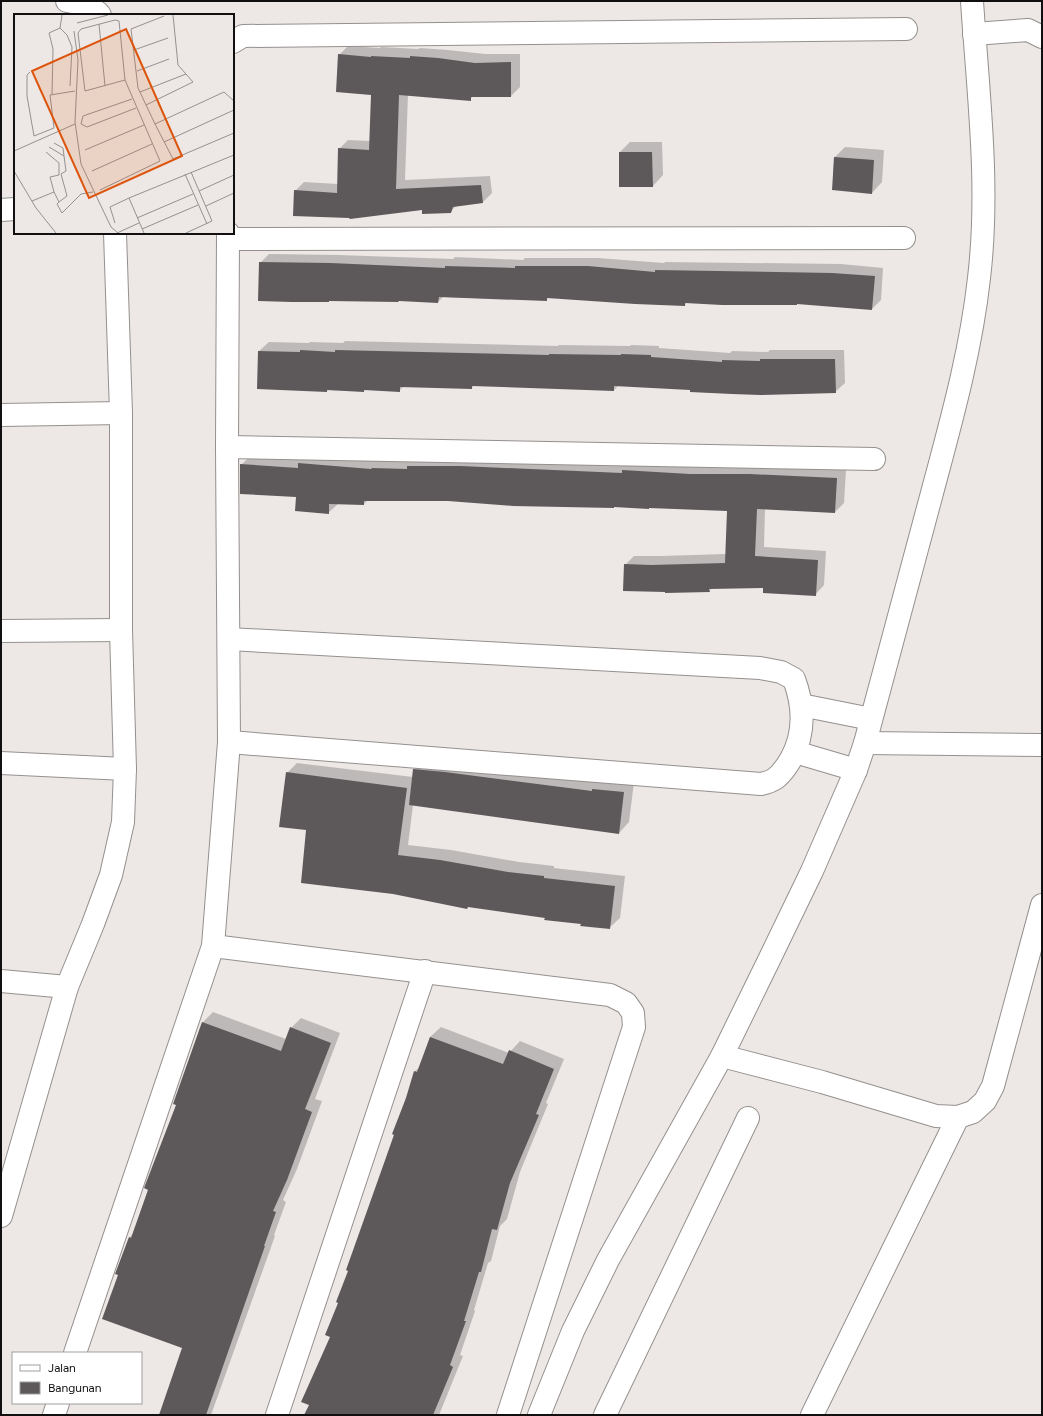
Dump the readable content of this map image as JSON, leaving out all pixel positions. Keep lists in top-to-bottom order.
{
  "legend": ["Jalan", "Bangunan"]
}
